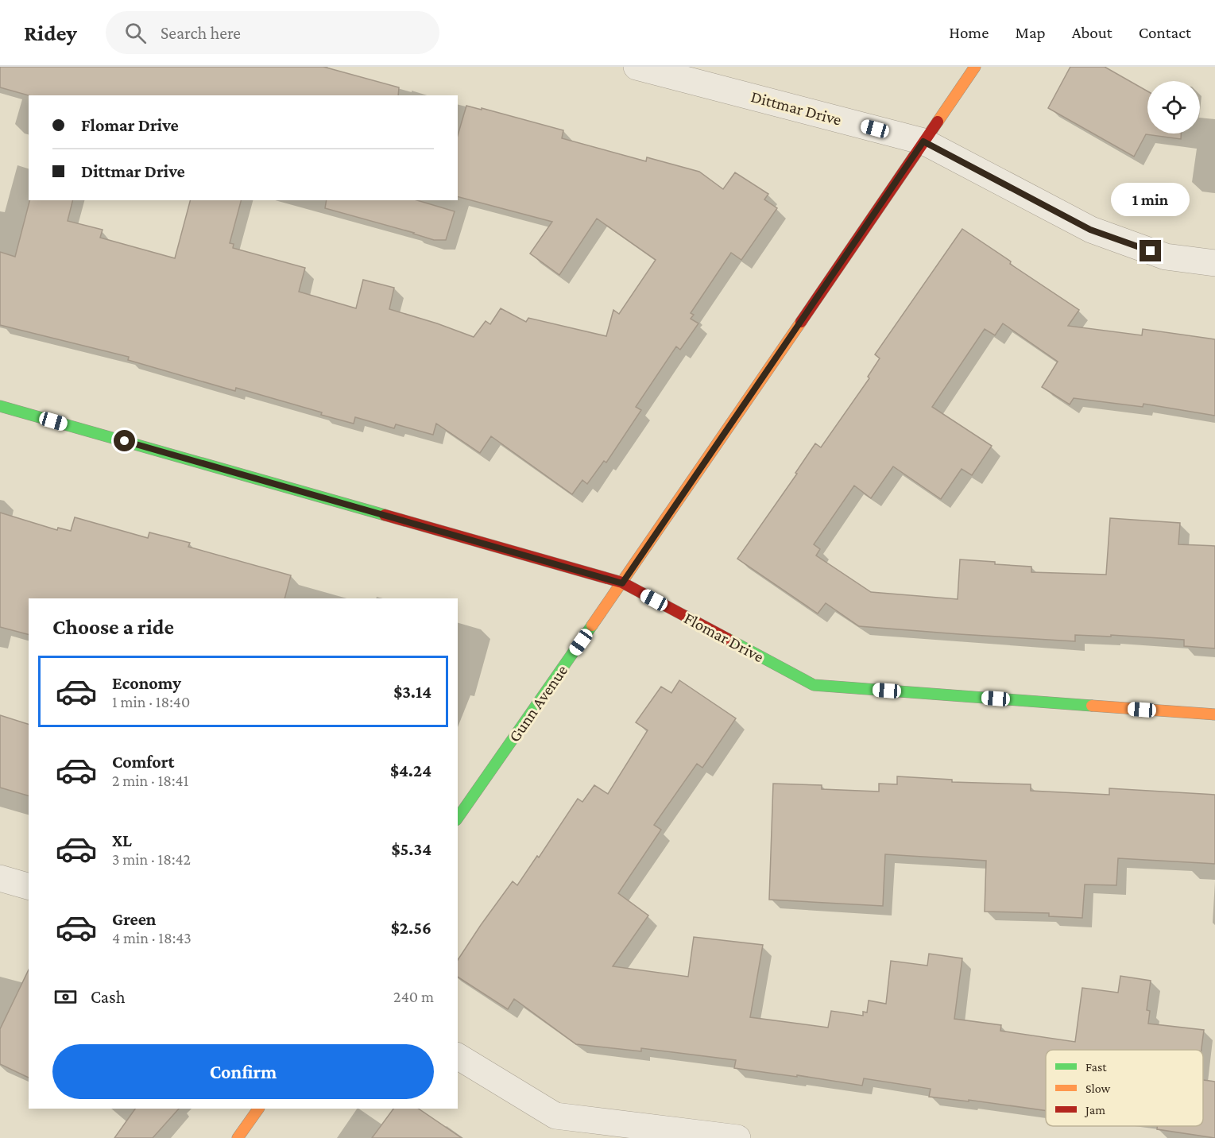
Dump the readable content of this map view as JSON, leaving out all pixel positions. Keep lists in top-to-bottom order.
{
  "streets": {
    "street": ["Dittmar Drive", "Flomar Drive", "Gunn Avenue"]
  },
  "crossings": [
    ["Dittmar Drive", "Gunn Avenue"],
    ["Flomar Drive", "Gunn Avenue"]
  ],
  "legend": ["Fast", "Slow", "Jam"],
  "page": {
    "header": "Ridey",
    "search": "Search here",
    "nav": [
      "Home",
      "Map",
      "About",
      "Contact"
    ],
    "banner": ["Flomar Drive", "Dittmar Drive"],
    "bubble": "1 min",
    "heading": "Choose a ride",
    "list": [
      {
        "name": "Economy",
        "note": "1 min · 18:40",
        "value": "$3.14"
      },
      {
        "name": "Comfort",
        "note": "2 min · 18:41",
        "value": "$4.24"
      },
      {
        "name": "XL",
        "note": "3 min · 18:42",
        "value": "$5.34"
      },
      {
        "name": "Green",
        "note": "4 min · 18:43",
        "value": "$2.56"
      }
    ],
    "pay": ["Cash", "240 m"],
    "buttons": "Confirm"
  }
}
